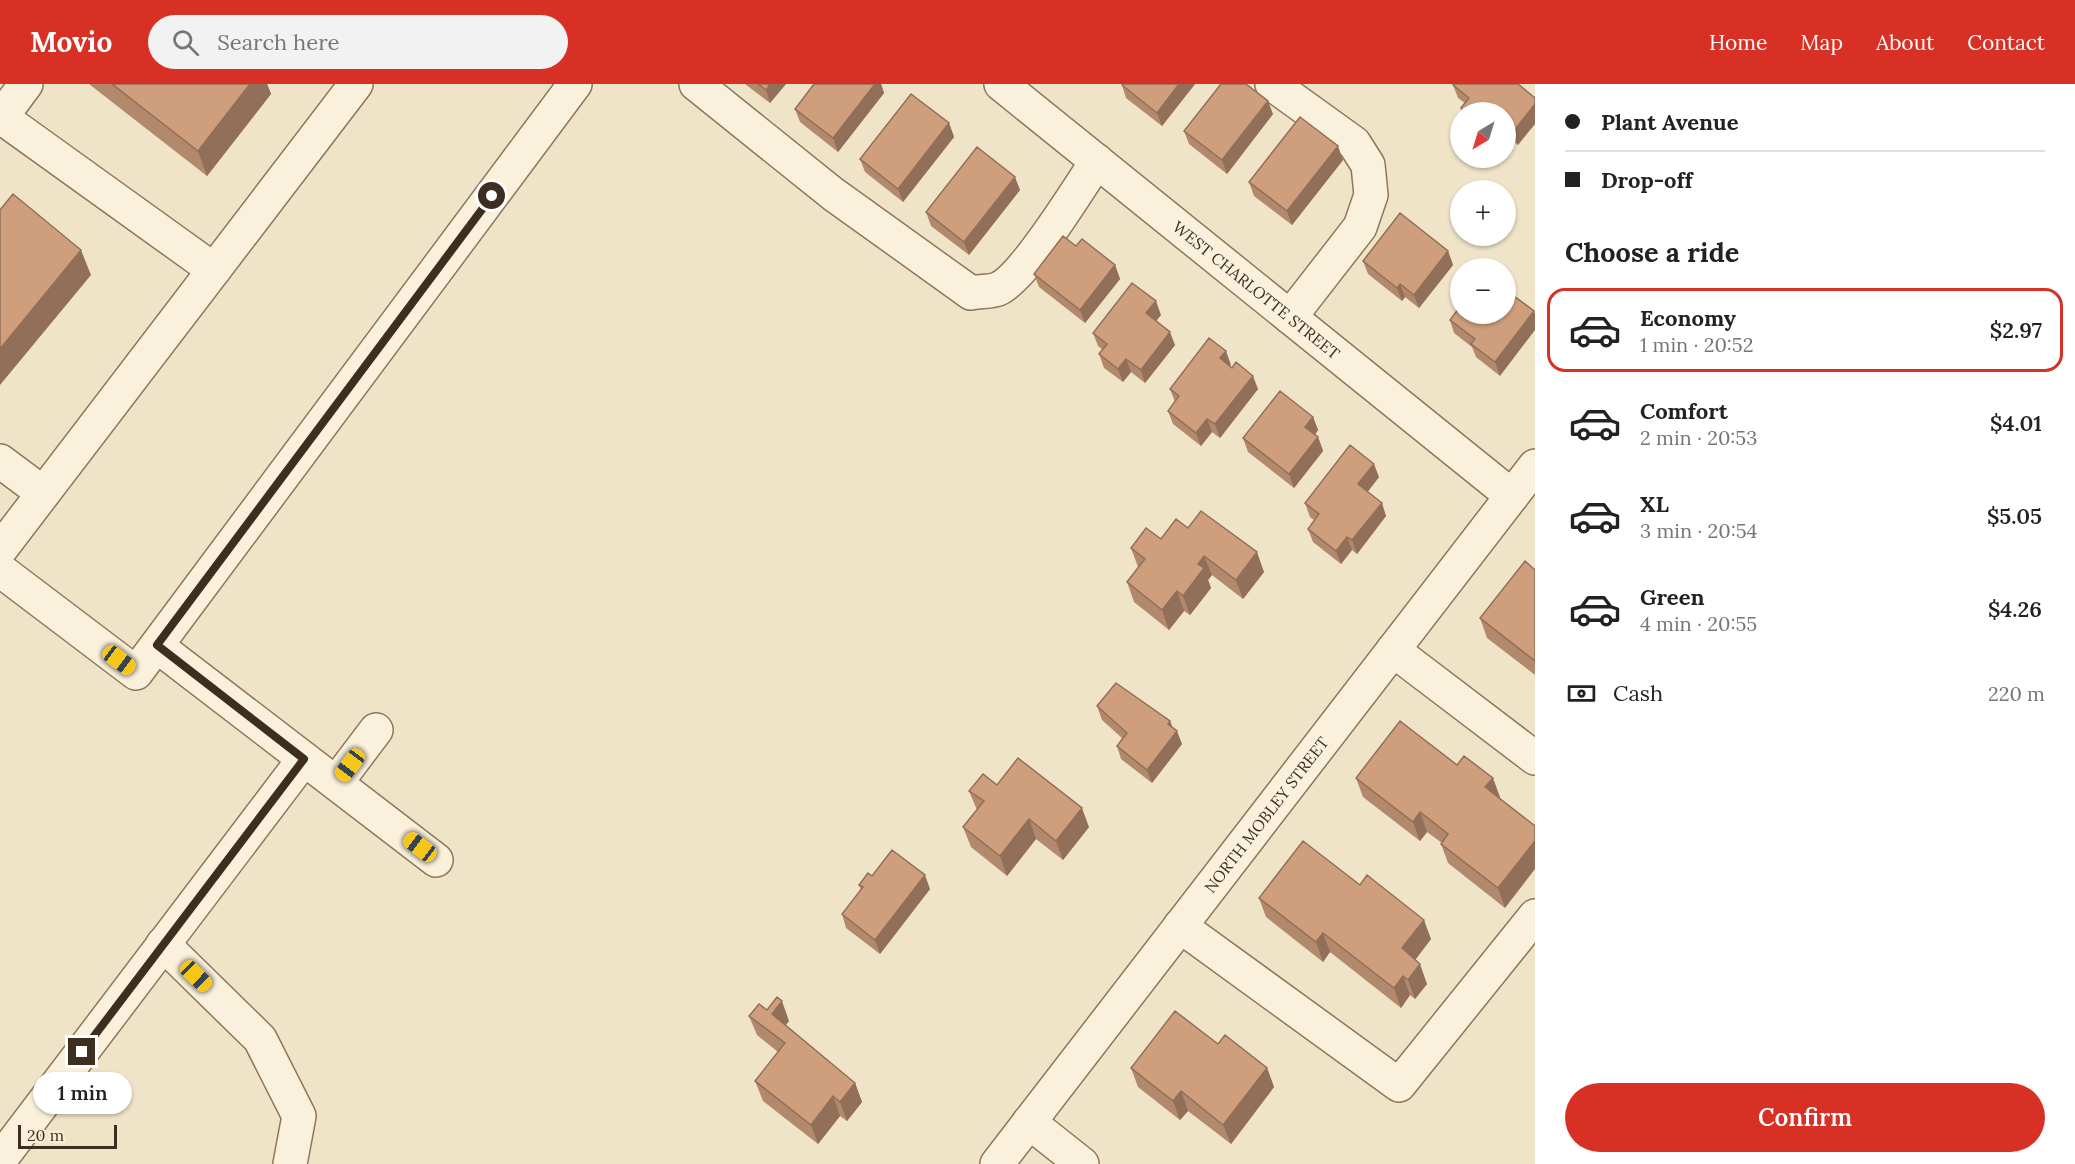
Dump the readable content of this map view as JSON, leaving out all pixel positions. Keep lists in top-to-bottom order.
{
  "streets": {
    "street": ["WEST CHARLOTTE STREET", "NORTH MOBLEY STREET"]
  },
  "crossings": [
    ["WEST CHARLOTTE STREET", "NORTH MOBLEY STREET"]
  ],
  "scale_bar": "20 m",
  "north": "bottom left",
  "page": {
    "header": "Movio",
    "search": "Search here",
    "nav": [
      "Home",
      "Map",
      "About",
      "Contact"
    ],
    "banner": ["Plant Avenue", "Drop-off"],
    "map_buttons": ["+", "−"],
    "heading": "Choose a ride",
    "list": [
      {
        "name": "Economy",
        "note": "1 min · 20:52",
        "value": "$2.97"
      },
      {
        "name": "Comfort",
        "note": "2 min · 20:53",
        "value": "$4.01"
      },
      {
        "name": "XL",
        "note": "3 min · 20:54",
        "value": "$5.05"
      },
      {
        "name": "Green",
        "note": "4 min · 20:55",
        "value": "$4.26"
      }
    ],
    "pay": ["Cash", "220 m"],
    "buttons": "Confirm",
    "bubble": "1 min",
    "scale": "20 m"
  }
}
